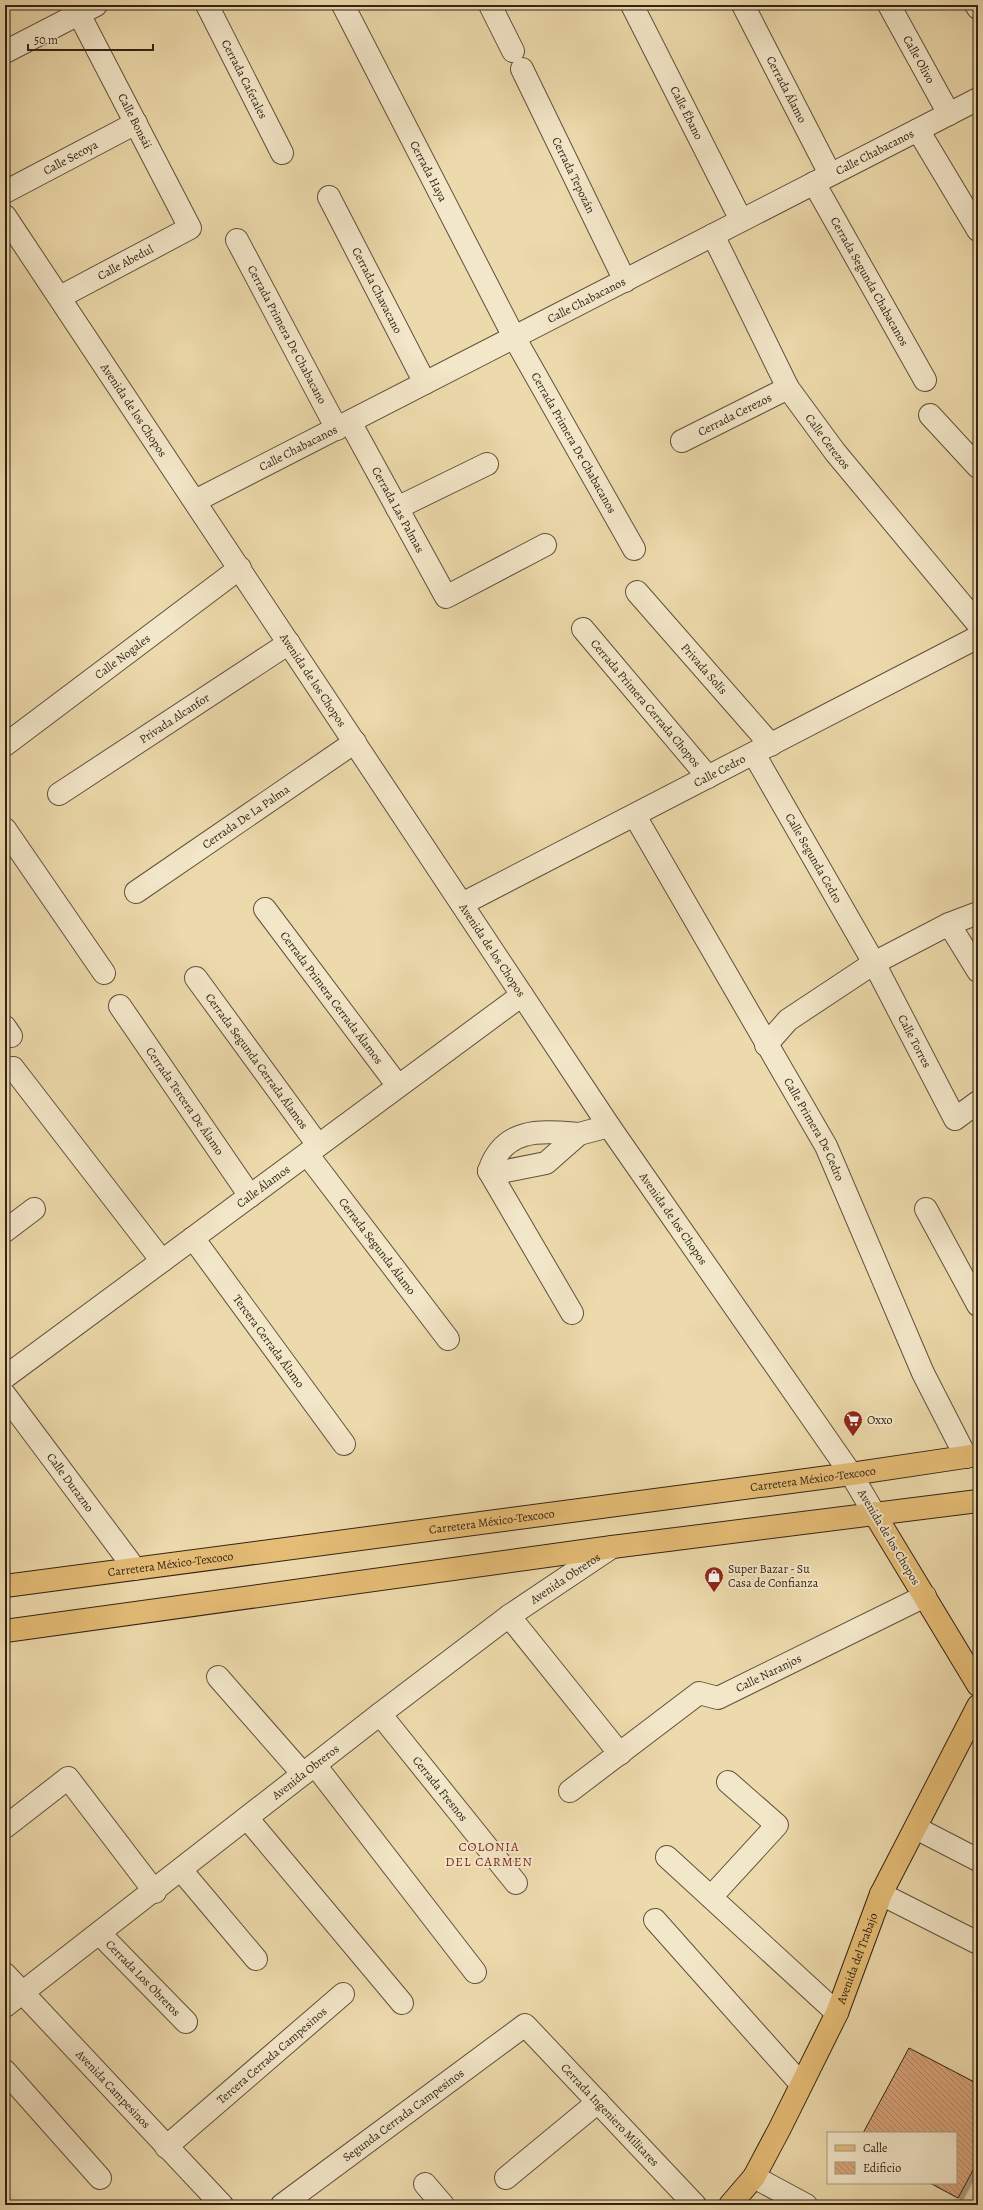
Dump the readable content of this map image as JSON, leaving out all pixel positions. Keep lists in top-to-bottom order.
{
  "streets": {
    "main road": ["Avenida de los Chopos", "Carretera México-Texcoco", "Avenida del Trabajo"],
    "street": [
      "Calle Olivo",
      "Cerrada Cafetales",
      "Cerrada Álamo",
      "Calle Ébano",
      "Calle Bonsái",
      "Calle Chabacanos",
      "Calle Secoya",
      "Cerrada Haya",
      "Cerrada Tepozán",
      "Calle Abedul",
      "Cerrada Segunda Chabacanos",
      "Cerrada Chavacano",
      "Cerrada Primera De Chabacano",
      "Cerrada Cerezos",
      "Calle Cerezos",
      "Cerrada Primera De Chabacanos",
      "Cerrada Las Palmas",
      "Calle Nogales",
      "Privada Solís",
      "Cerrada Primera Cerrada Chopos",
      "Privada Alcanfor",
      "Calle Cedro",
      "Cerrada De La Palma",
      "Calle Segunda Cedro",
      "Cerrada Primera Cerrada Álamos",
      "Calle Torres",
      "Cerrada Segunda Cerrada Álamos",
      "Cerrada Tercera De Álamo",
      "Calle Primera De Cedro",
      "Calle Álamos",
      "Cerrada Segunda Álamo",
      "Tercera Cerrada Álamo",
      "Calle Durazno",
      "Avenida Obreros",
      "Calle Naranjos",
      "Cerrada Fresnos",
      "Cerrada Los Obreros",
      "Tercera Cerrada Campesinos",
      "Avenida Campesinos",
      "Segunda Cerrada Campesinos",
      "Cerrada Ingeniero Militares"
    ]
  },
  "crossings": [
    ["Calle Olivo", "Calle Chabacanos"],
    ["Cerrada Álamo", "Calle Chabacanos"],
    ["Cerrada Álamo", "Cerrada Segunda Chabacanos"],
    ["Calle Ébano", "Calle Chabacanos"],
    ["Calle Bonsái", "Calle Secoya"],
    ["Calle Bonsái", "Calle Abedul"],
    ["Calle Chabacanos", "Cerrada Haya"],
    ["Calle Chabacanos", "Cerrada Tepozán"],
    ["Calle Chabacanos", "Cerrada Segunda Chabacanos"],
    ["Calle Chabacanos", "Cerrada Chavacano"],
    ["Calle Chabacanos", "Cerrada Primera De Chabacano"],
    ["Calle Chabacanos", "Avenida de los Chopos"],
    ["Calle Chabacanos", "Calle Cerezos"],
    ["Calle Chabacanos", "Cerrada Primera De Chabacanos"],
    ["Calle Chabacanos", "Cerrada Las Palmas"],
    ["Cerrada Haya", "Cerrada Primera De Chabacanos"],
    ["Calle Abedul", "Avenida de los Chopos"],
    ["Cerrada Primera De Chabacano", "Cerrada Las Palmas"],
    ["Avenida de los Chopos", "Calle Nogales"],
    ["Avenida de los Chopos", "Privada Alcanfor"],
    ["Avenida de los Chopos", "Calle Cedro"],
    ["Avenida de los Chopos", "Cerrada De La Palma"],
    ["Avenida de los Chopos", "Calle Álamos"],
    ["Avenida de los Chopos", "Carretera México-Texcoco"],
    ["Avenida de los Chopos", "Calle Naranjos"],
    ["Cerrada Cerezos", "Calle Cerezos"],
    ["Privada Solís", "Calle Cedro"],
    ["Privada Solís", "Calle Segunda Cedro"],
    ["Cerrada Primera Cerrada Chopos", "Calle Cedro"],
    ["Calle Cedro", "Calle Segunda Cedro"],
    ["Calle Cedro", "Calle Primera De Cedro"],
    ["Calle Segunda Cedro", "Calle Torres"],
    ["Cerrada Primera Cerrada Álamos", "Calle Álamos"],
    ["Cerrada Segunda Cerrada Álamos", "Calle Álamos"],
    ["Cerrada Segunda Cerrada Álamos", "Cerrada Segunda Álamo"],
    ["Cerrada Tercera De Álamo", "Calle Álamos"],
    ["Calle Primera De Cedro", "Carretera México-Texcoco"],
    ["Calle Álamos", "Cerrada Segunda Álamo"],
    ["Calle Álamos", "Tercera Cerrada Álamo"],
    ["Carretera México-Texcoco", "Calle Durazno"],
    ["Avenida Obreros", "Cerrada Fresnos"],
    ["Avenida Obreros", "Cerrada Los Obreros"],
    ["Avenida Obreros", "Avenida Campesinos"],
    ["Tercera Cerrada Campesinos", "Avenida Campesinos"],
    ["Segunda Cerrada Campesinos", "Cerrada Ingeniero Militares"]
  ],
  "districts": ["COLONIA DEL CARMEN"],
  "places": {
    "supermarket": ["Oxxo"],
    "shop": ["Super Bazar - Su Casa de Confianza"]
  },
  "legend": ["Calle", "Edificio"],
  "scale_bar": "50 m"
}
